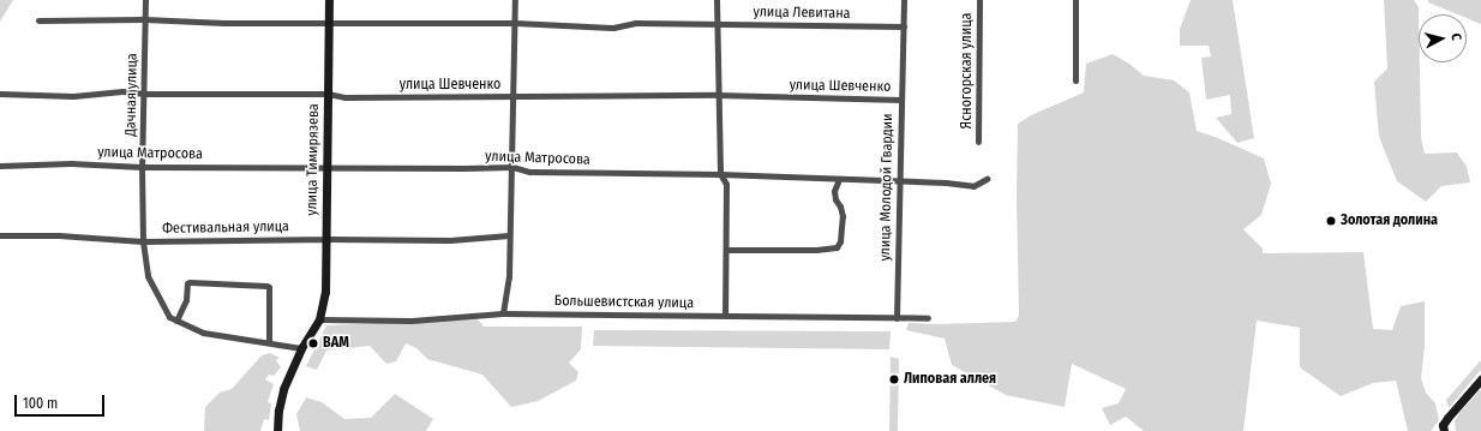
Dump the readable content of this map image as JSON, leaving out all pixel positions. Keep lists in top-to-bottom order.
{
  "streets": {
    "street": [
      "улица Левитана",
      "Ясногорская улица",
      "улица Шевченко",
      "Дачная улица",
      "улица Матросова",
      "улица Тимирязева",
      "улица Молодой Гвардии",
      "Фестивальная улица",
      "Большевистская улица"
    ]
  },
  "crossings": [
    ["улица Левитана", "Дачная улица"],
    ["улица Левитана", "улица Тимирязева"],
    ["улица Левитана", "улица Молодой Гвардии"],
    ["улица Шевченко", "Дачная улица"],
    ["улица Шевченко", "улица Тимирязева"],
    ["улица Шевченко", "улица Молодой Гвардии"],
    ["Дачная улица", "улица Матросова"],
    ["Дачная улица", "Фестивальная улица"],
    ["улица Матросова", "улица Тимирязева"],
    ["улица Матросова", "улица Молодой Гвардии"],
    ["улица Тимирязева", "Фестивальная улица"],
    ["улица Тимирязева", "Большевистская улица"],
    ["улица Молодой Гвардии", "Большевистская улица"]
  ],
  "places": ["Золотая долина", "BAM", "Липовая аллея"],
  "scale_bar": "100 m",
  "north": "right"
}
